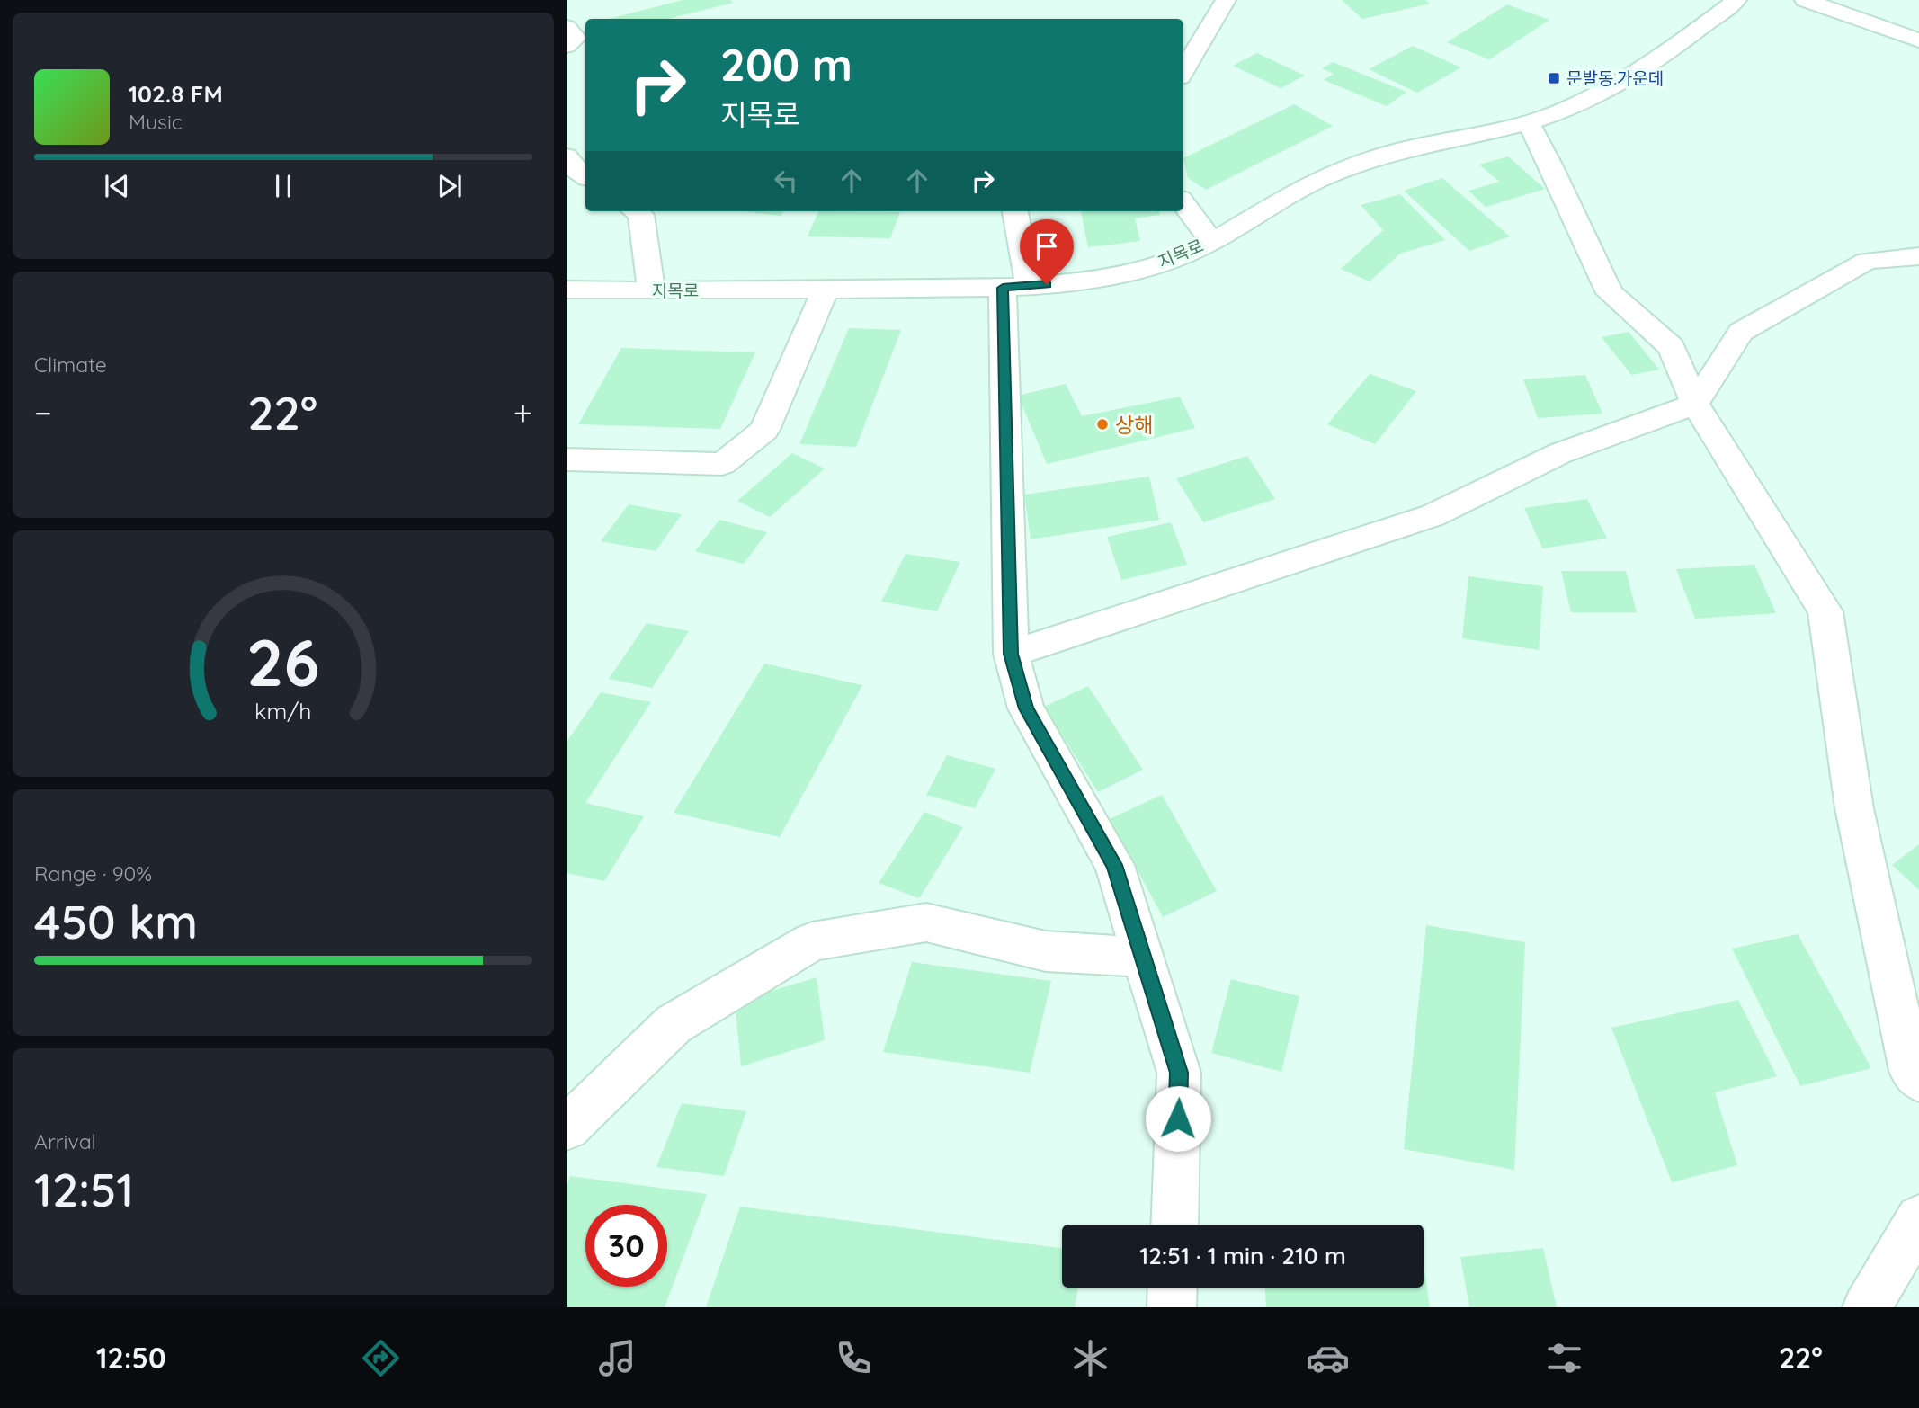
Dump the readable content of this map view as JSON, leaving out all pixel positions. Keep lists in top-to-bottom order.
{
  "streets": {
    "street": ["지목로"]
  },
  "places": {
    "transit": ["문발동.가운데"],
    "other": ["상해"]
  },
  "page": {
    "turn": ["200 m", "지목로"],
    "song": ["102.8 FM", "Music"],
    "tile": [
      "Climate",
      ["Range · 90%", "450 km"],
      ["Arrival", "12:51"]
    ],
    "heat": ["−", "22°", "+"],
    "limit": "30",
    "trip": "12:51 · 1 min · 210 m",
    "tabs": ["12:50", "22°"],
    "gauge": ["26", "km/h"]
  }
}
